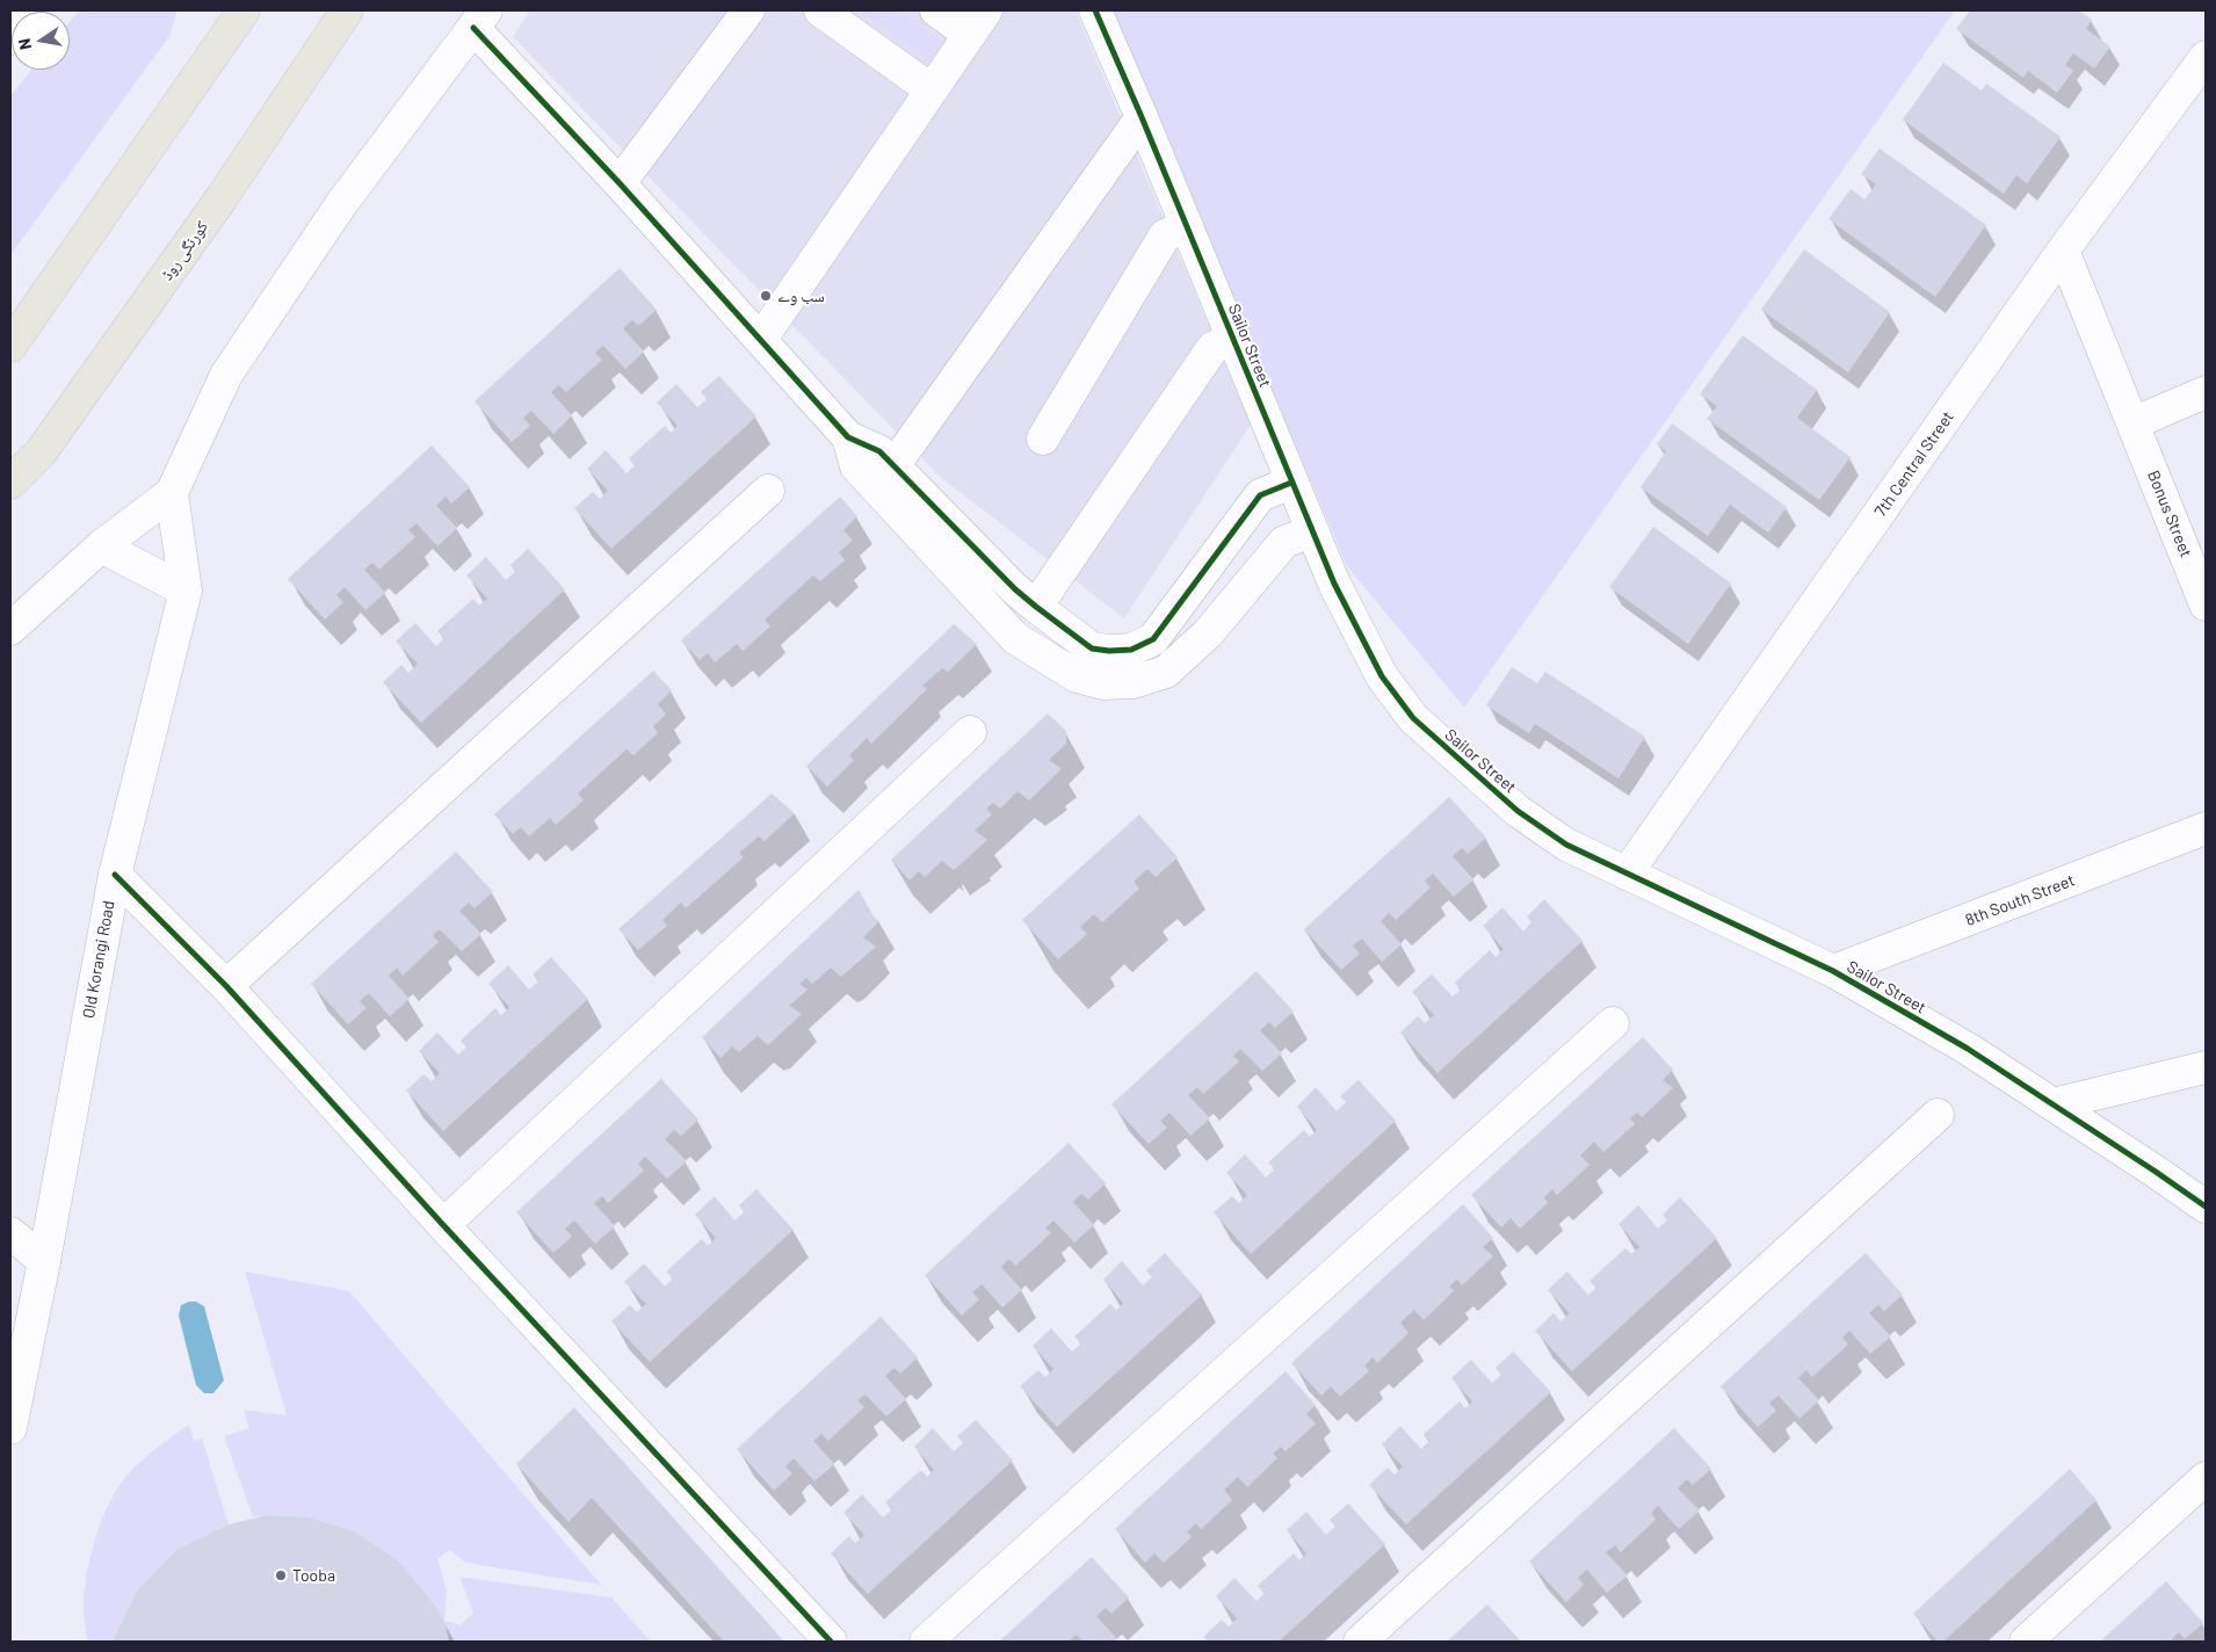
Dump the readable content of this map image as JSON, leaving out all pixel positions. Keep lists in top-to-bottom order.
{
  "streets": {
    "main road": ["کورنگی روڈ"],
    "street": [
      "Sailor Street",
      "7th Central Street",
      "Bonus Street",
      "8th South Street",
      "Old Korangi Road"
    ]
  },
  "crossings": [
    ["Sailor Street", "7th Central Street"],
    ["Sailor Street", "8th South Street"],
    ["7th Central Street", "Bonus Street"]
  ],
  "places": ["سب وے", "Tooba"],
  "north": "left"
}
